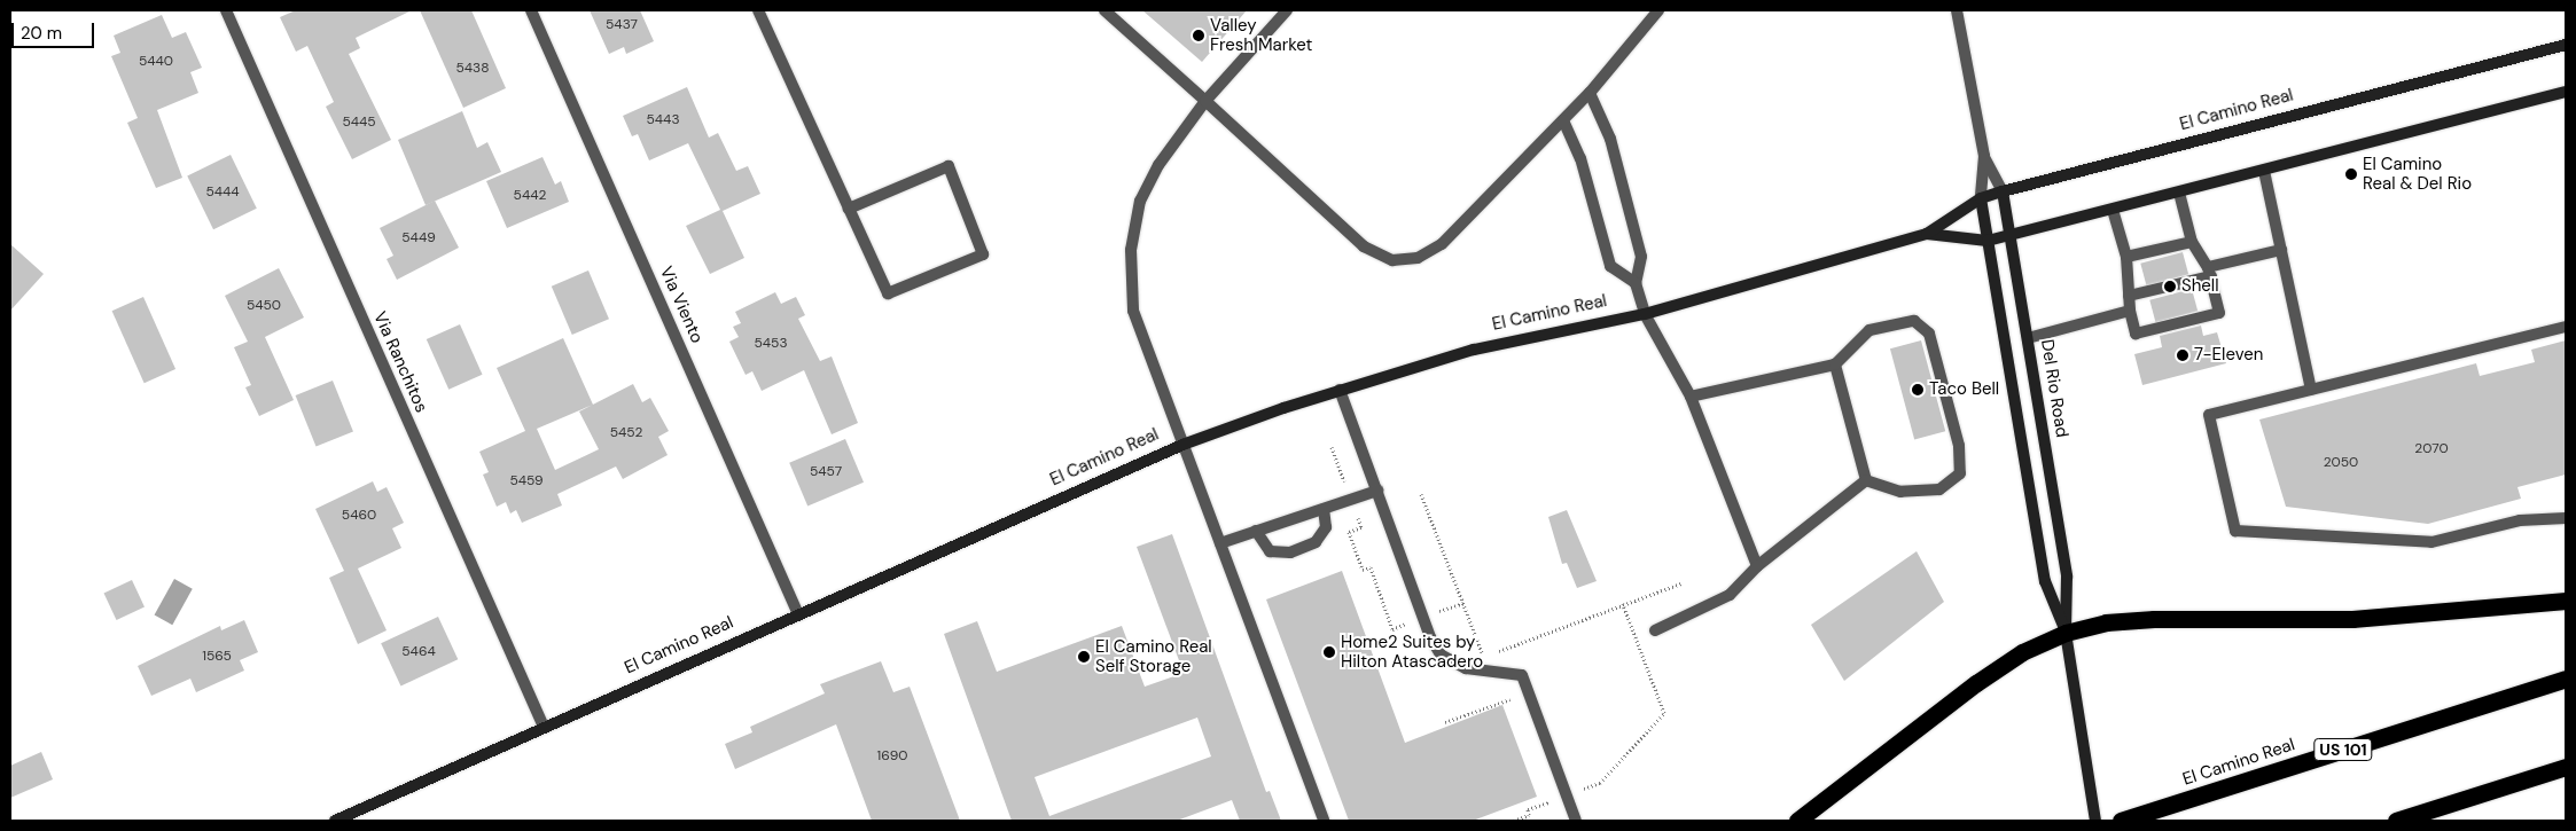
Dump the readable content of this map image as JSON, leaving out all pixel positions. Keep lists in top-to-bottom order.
{
  "streets": {
    "highway": ["El Camino Real", "US 101"],
    "main road": ["Del Rio Road"],
    "street": ["Via Viento", "Via Ranchitos"]
  },
  "crossings": [
    ["El Camino Real", "Via Viento"],
    ["El Camino Real", "Via Ranchitos"],
    ["El Camino Real", "Del Rio Road"]
  ],
  "places": [
    "Valley Fresh Market",
    "El Camino Real & Del Rio",
    "Shell",
    "7-Eleven",
    "Taco Bell",
    "Home2 Suites by Hilton Atascadero",
    "El Camino Real Self Storage"
  ],
  "house_numbers": [
    "5437",
    "5440",
    "5438",
    "5443",
    "5445",
    "5444",
    "5442",
    "5449",
    "5450",
    "5453",
    "5452",
    "2070",
    "2050",
    "5457",
    "5459",
    "5460",
    "5464",
    "1565",
    "1690"
  ],
  "scale_bar": "20 m"
}
